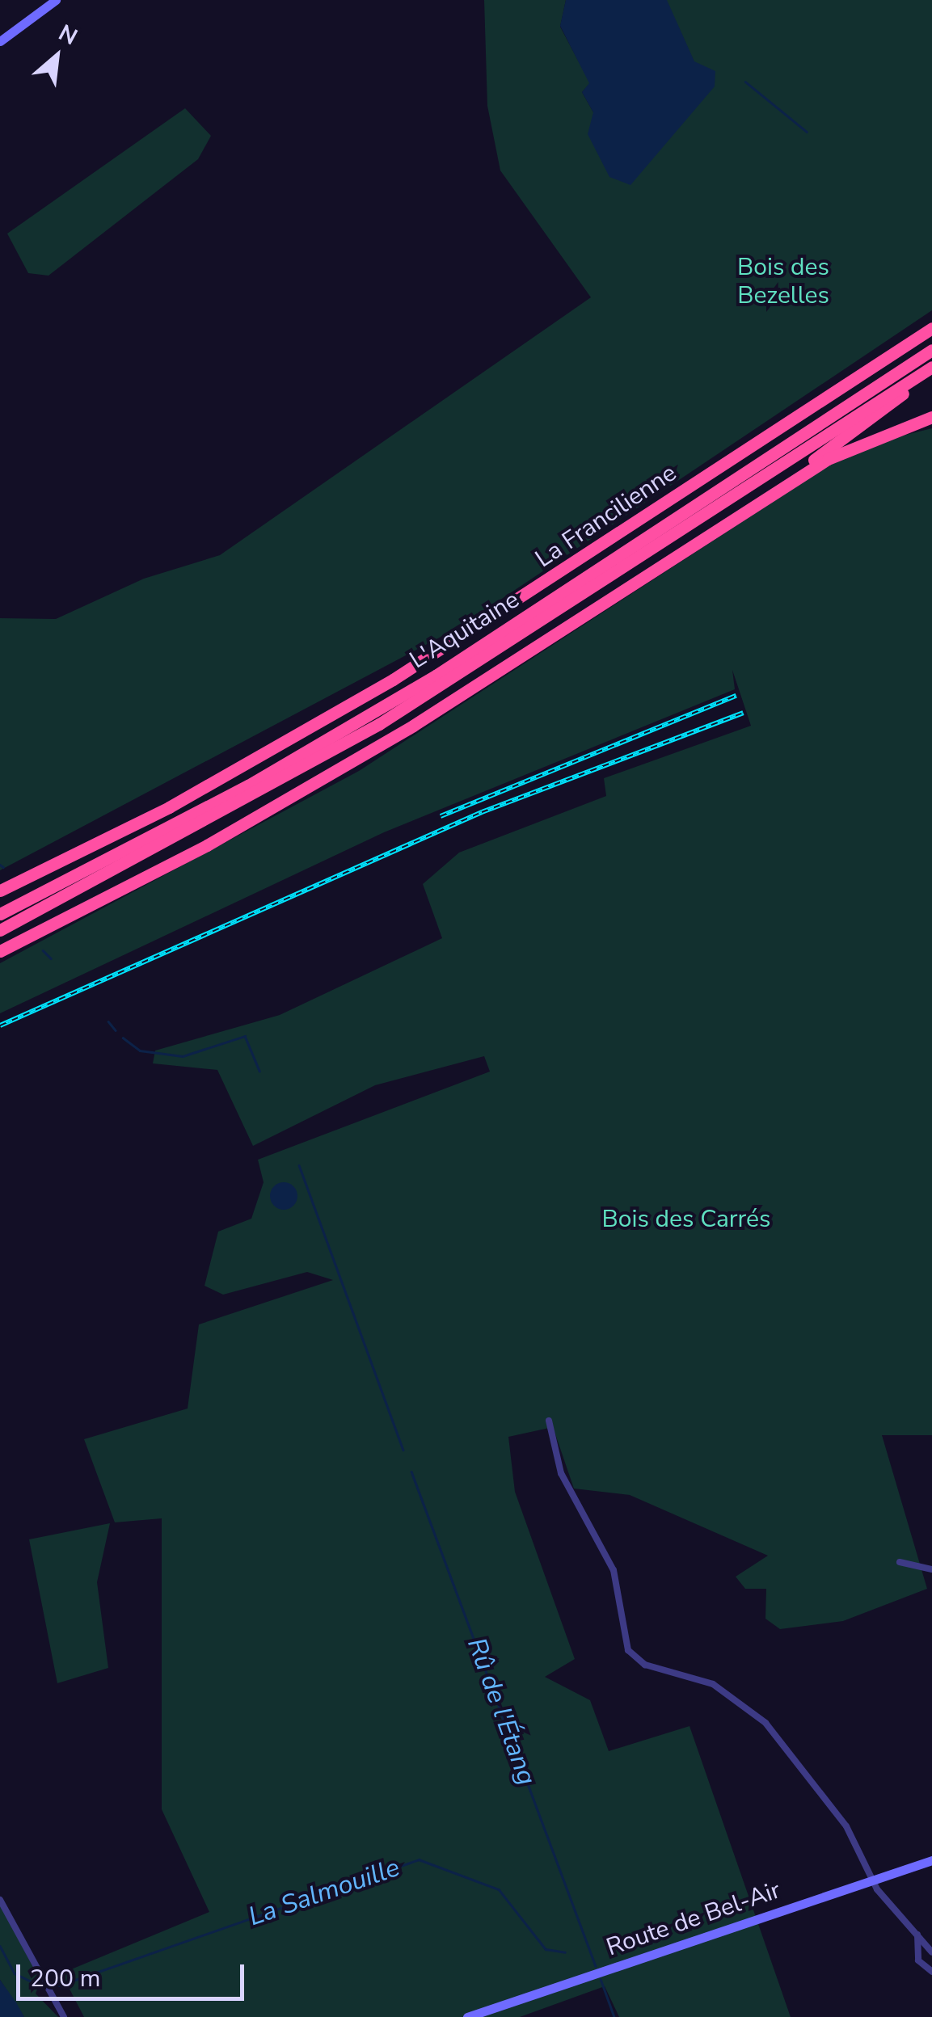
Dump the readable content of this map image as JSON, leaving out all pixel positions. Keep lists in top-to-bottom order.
{
  "streets": {
    "highway": ["La Francilienne", "L'Aquitaine"],
    "main road": ["Route de Bel-Air"]
  },
  "water": ["Rû de l'Étang", "La Salmouille"],
  "parks": ["Bois des Bezelles", "Bois des Carrés"],
  "scale_bar": "200 m",
  "north": "top right"
}
